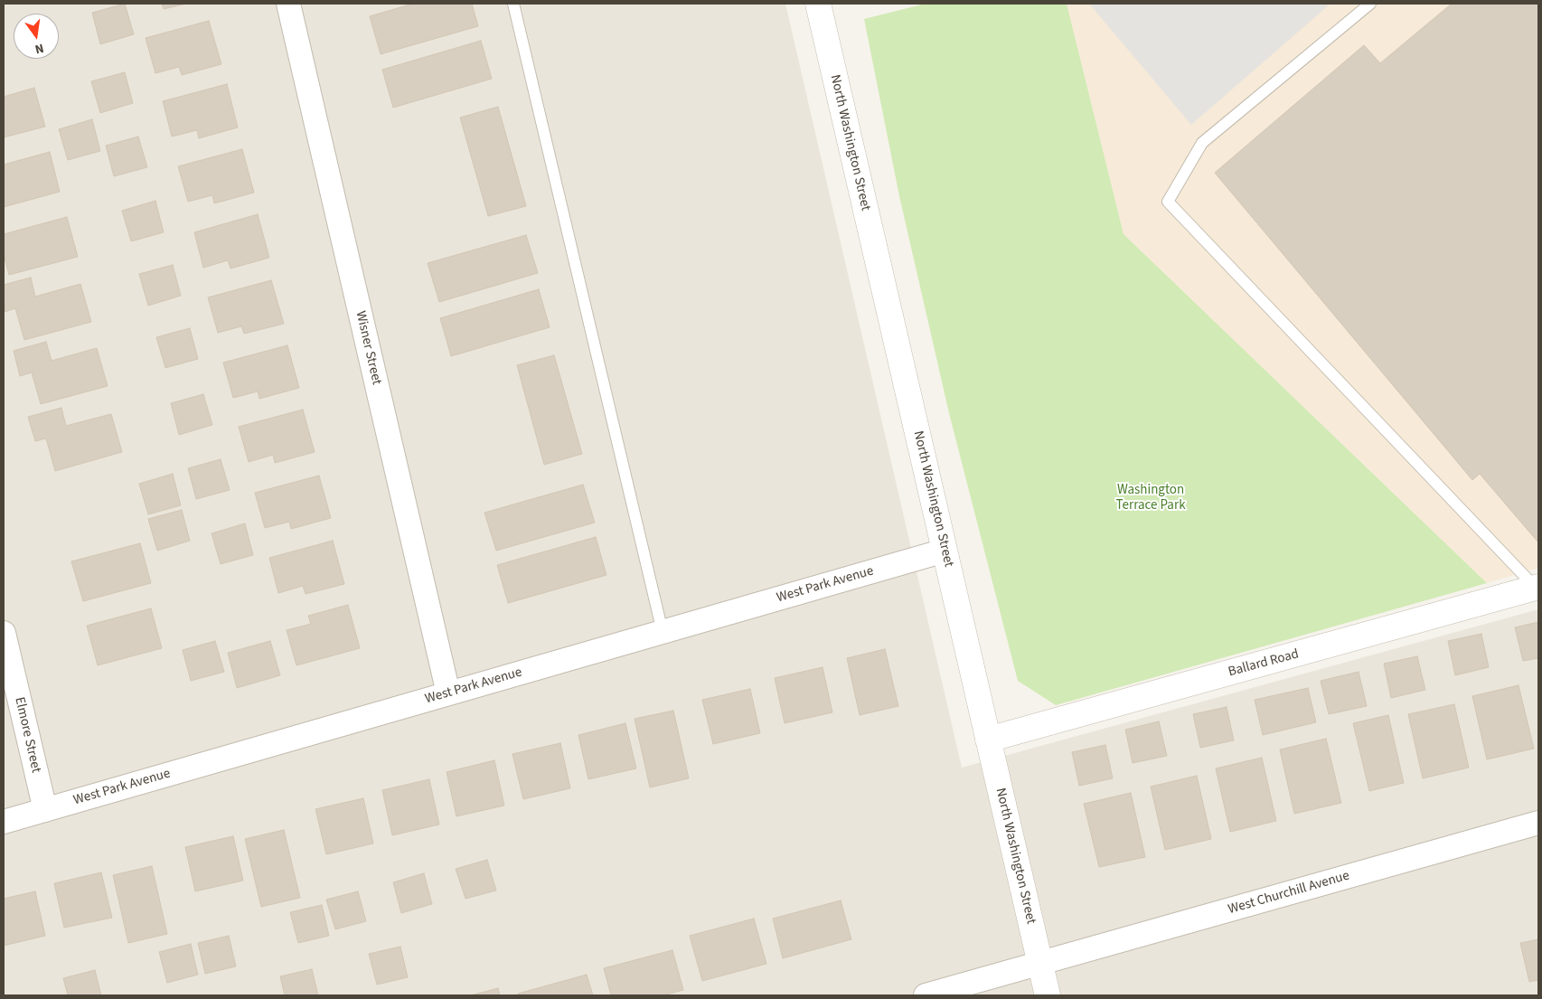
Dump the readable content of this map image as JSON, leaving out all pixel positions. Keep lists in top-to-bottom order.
{
  "streets": {
    "street": [
      "North Washington Street",
      "Wisner Street",
      "West Park Avenue",
      "Ballard Road",
      "Elmore Street",
      "West Churchill Avenue"
    ]
  },
  "crossings": [
    ["North Washington Street", "West Park Avenue"],
    ["North Washington Street", "Ballard Road"],
    ["North Washington Street", "West Churchill Avenue"],
    ["Wisner Street", "West Park Avenue"],
    ["West Park Avenue", "Elmore Street"]
  ],
  "parks": ["Washington Terrace Park"],
  "north": "bottom"
}
